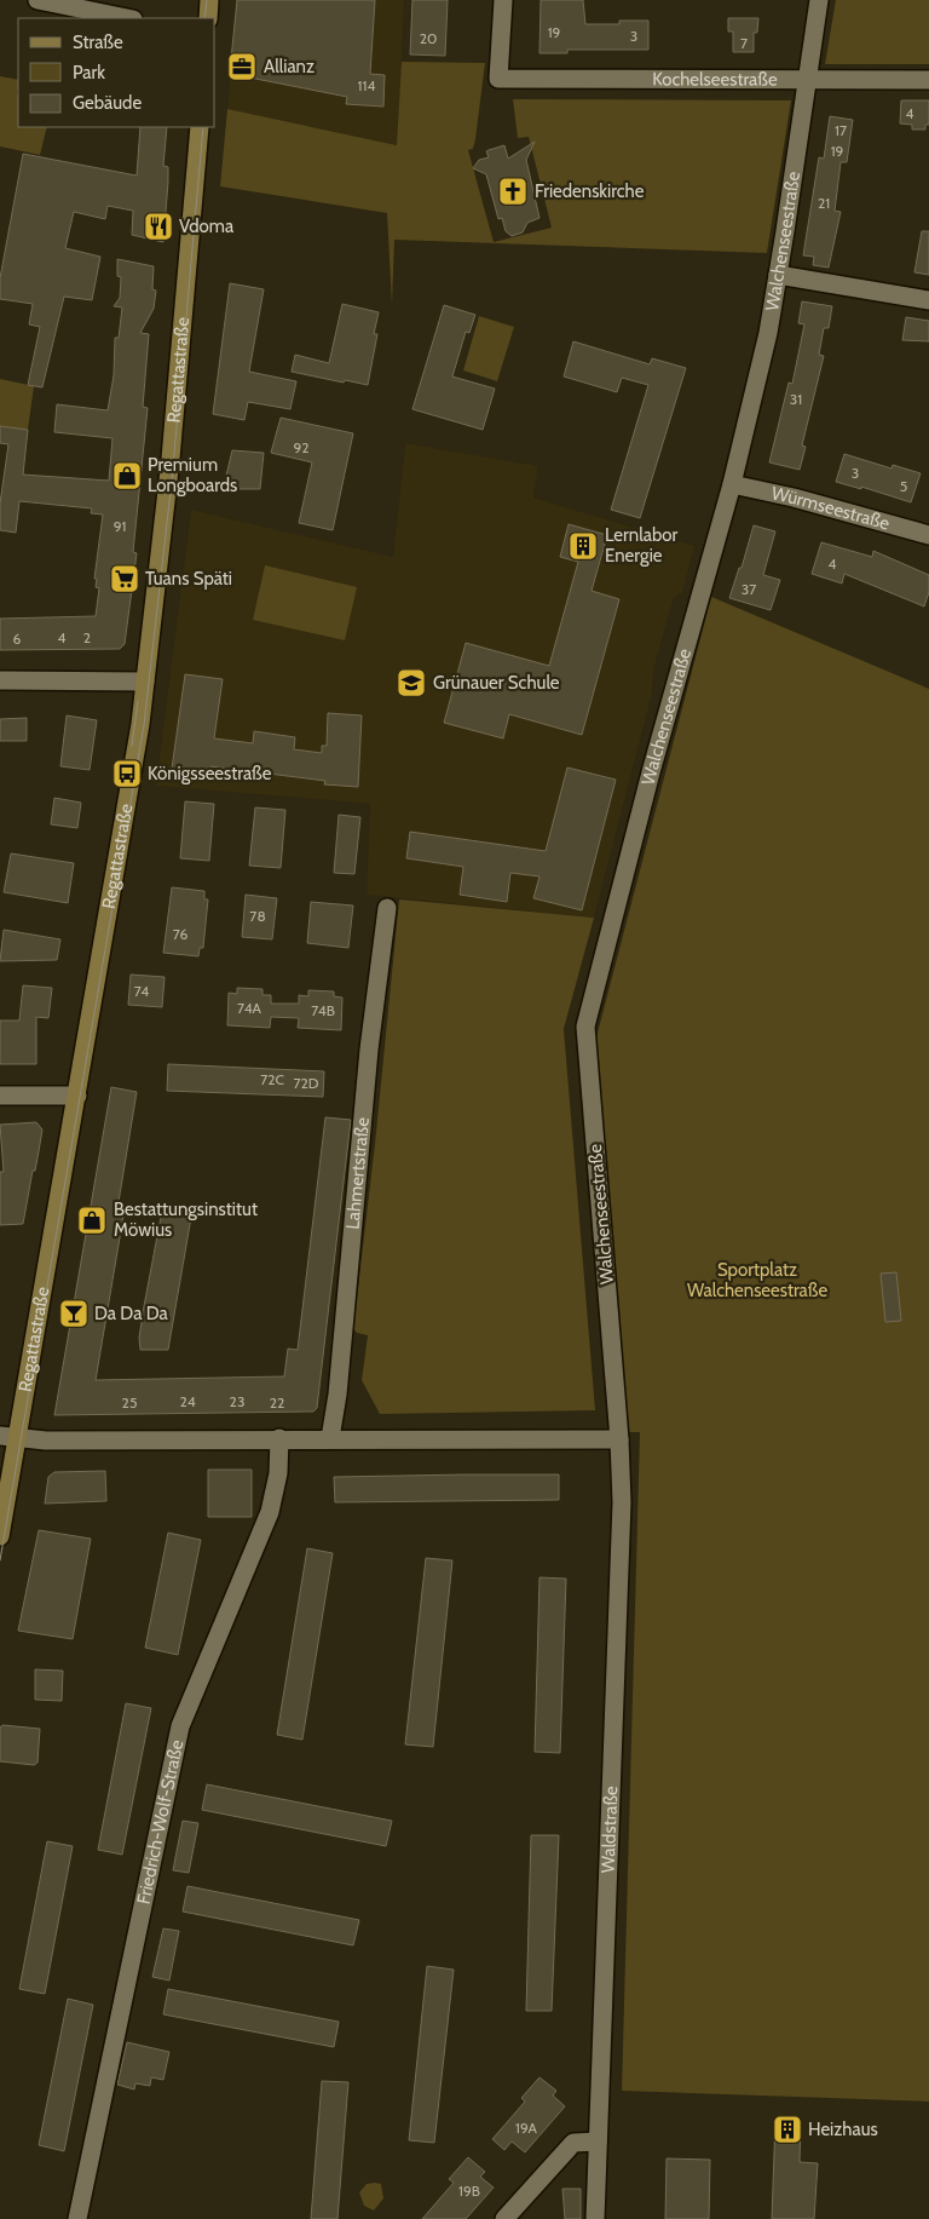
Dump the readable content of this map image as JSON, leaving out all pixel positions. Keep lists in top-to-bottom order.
{
  "streets": {
    "main road": ["Regattastraße"],
    "street": [
      "Kochelseestraße",
      "Walchenseestraße",
      "Würmseestraße",
      "Lahmertstraße",
      "Friedrich-Wolf-Straße",
      "Waldstraße"
    ]
  },
  "crossings": [
    ["Kochelseestraße", "Walchenseestraße"],
    ["Walchenseestraße", "Würmseestraße"],
    ["Walchenseestraße", "Waldstraße"]
  ],
  "parks": ["Sportplatz Walchenseestraße"],
  "places": {
    "office": ["Allianz"],
    "church": ["Friedenskirche"],
    "restaurant": ["Vdoma"],
    "shop": ["Premium Longboards", "Bestattungsinstitut Möwius"],
    "building": ["Lernlabor Energie", "Heizhaus"],
    "supermarket": ["Tuans Späti"],
    "school or university": ["Grünauer Schule"],
    "bus stop": ["Königsseestraße"],
    "bar": ["Da Da Da"]
  },
  "house_numbers": [
    "19",
    "3",
    "20",
    "7",
    "114",
    "4",
    "17",
    "19",
    "21",
    "31",
    "92",
    "3",
    "5",
    "91",
    "4",
    "37",
    "4",
    "2",
    "6",
    "78",
    "76",
    "74",
    "74A",
    "74B",
    "72C",
    "72D",
    "24",
    "23",
    "25",
    "22",
    "19A",
    "19B"
  ],
  "legend": ["Straße", "Park", "Gebäude"]
}
